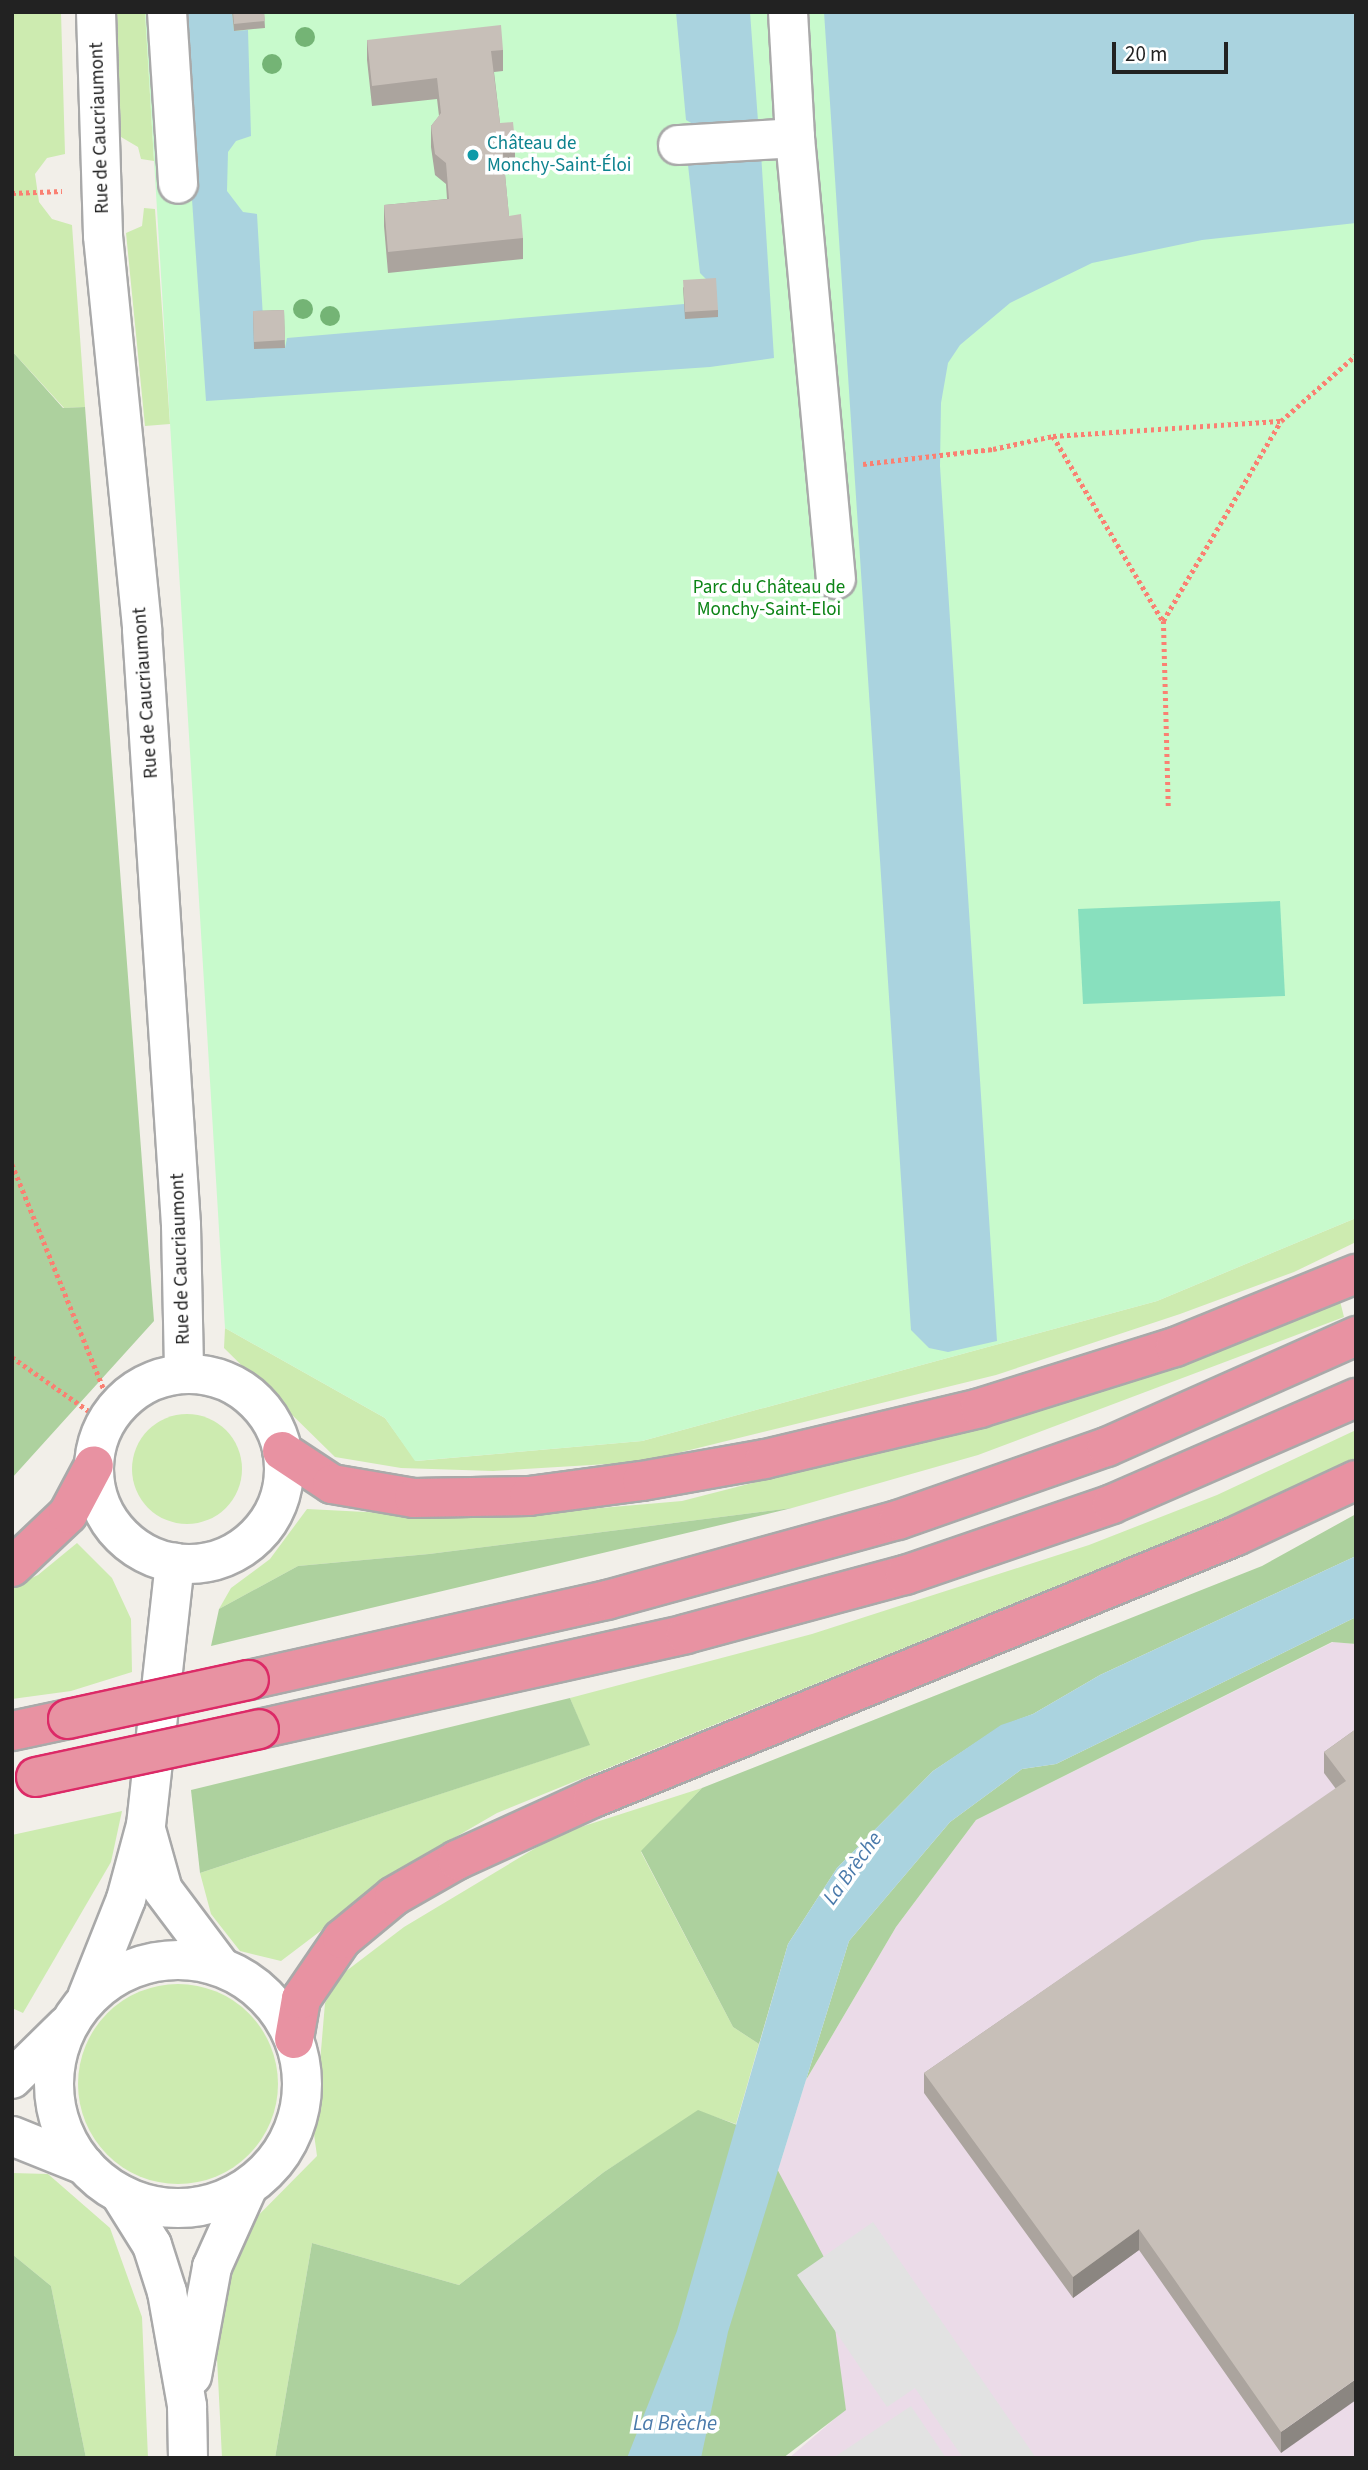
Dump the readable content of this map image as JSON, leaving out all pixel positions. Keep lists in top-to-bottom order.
{
  "streets": {
    "street": ["Rue de Caucriaumont"]
  },
  "water": ["La Brèche"],
  "parks": ["Parc du Château de Monchy-Saint-Eloi"],
  "places": ["Château de Monchy-Saint-Éloi"],
  "scale_bar": "20 m"
}
